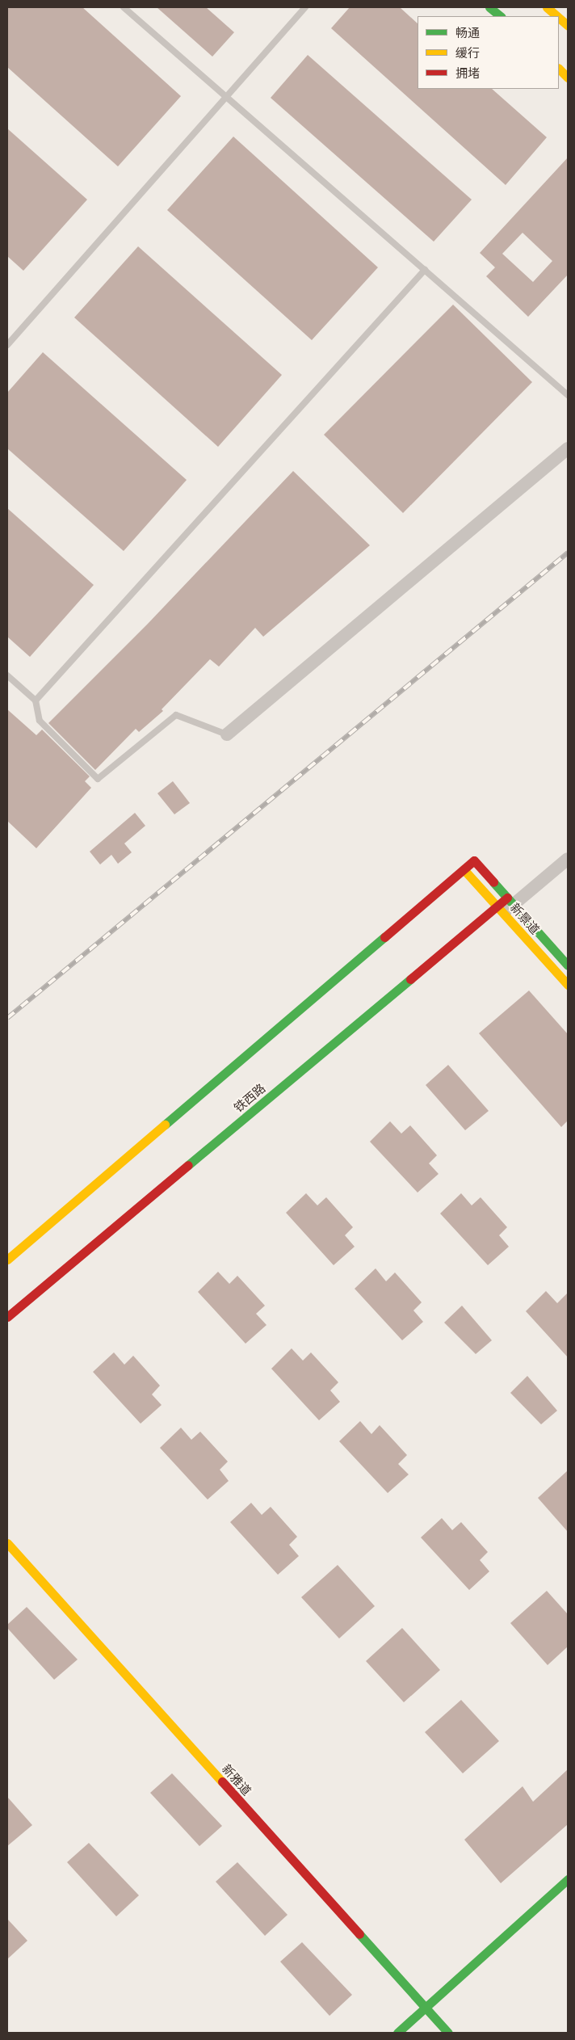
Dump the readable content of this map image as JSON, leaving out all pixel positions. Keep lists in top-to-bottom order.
{
  "streets": {
    "main road": ["新景道", "铁西路", "新雅道"]
  },
  "crossings": [
    ["新景道", "铁西路"]
  ],
  "legend": ["畅通", "缓行", "拥堵"]
}
